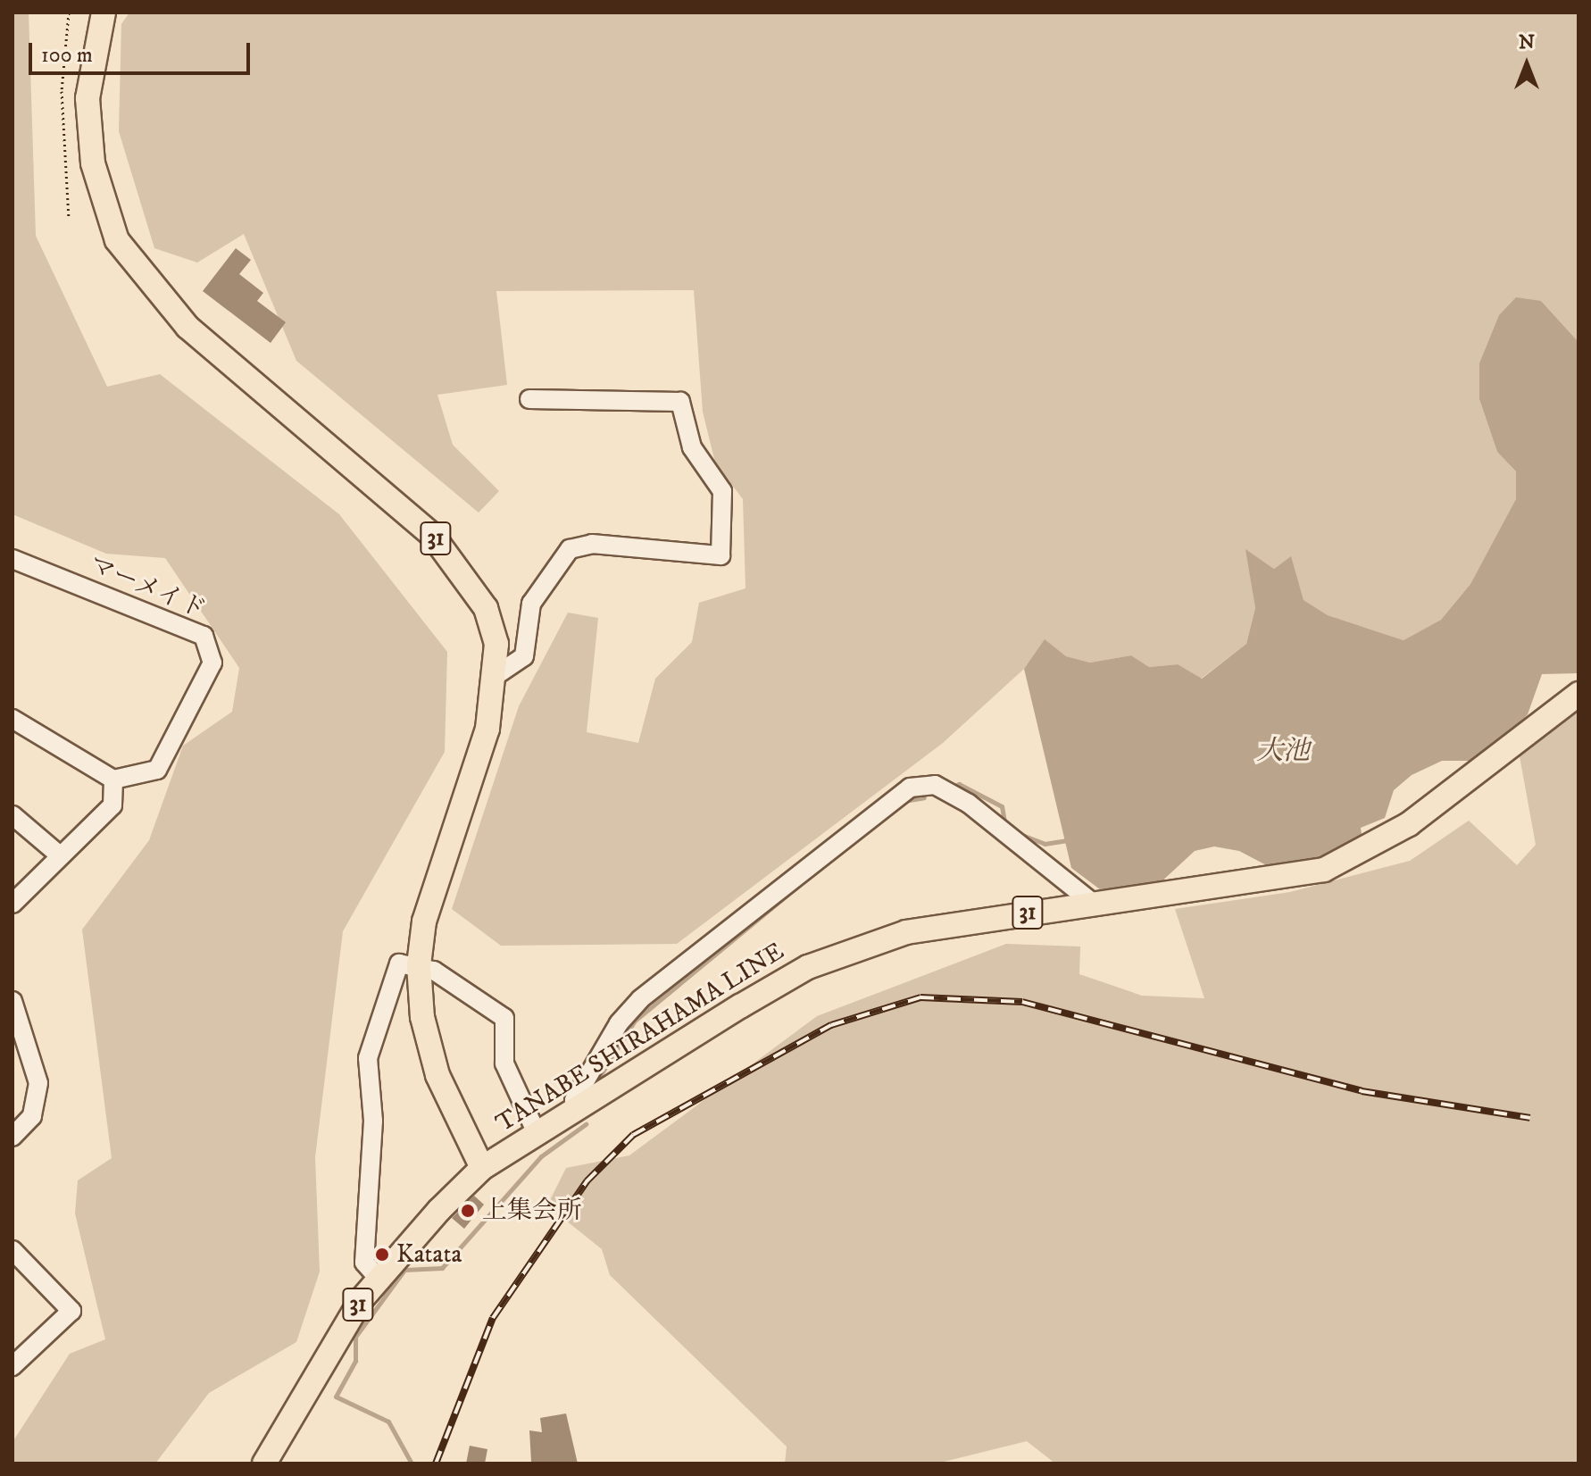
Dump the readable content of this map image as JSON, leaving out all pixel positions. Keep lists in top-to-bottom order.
{
  "streets": {
    "main road": ["31", "TANABE SHIRAHAMA LINE"],
    "street": ["マーメイド"]
  },
  "water": ["大池"],
  "places": ["上集会所", "Katata"],
  "scale_bar": "100 m",
  "north": "top"
}
